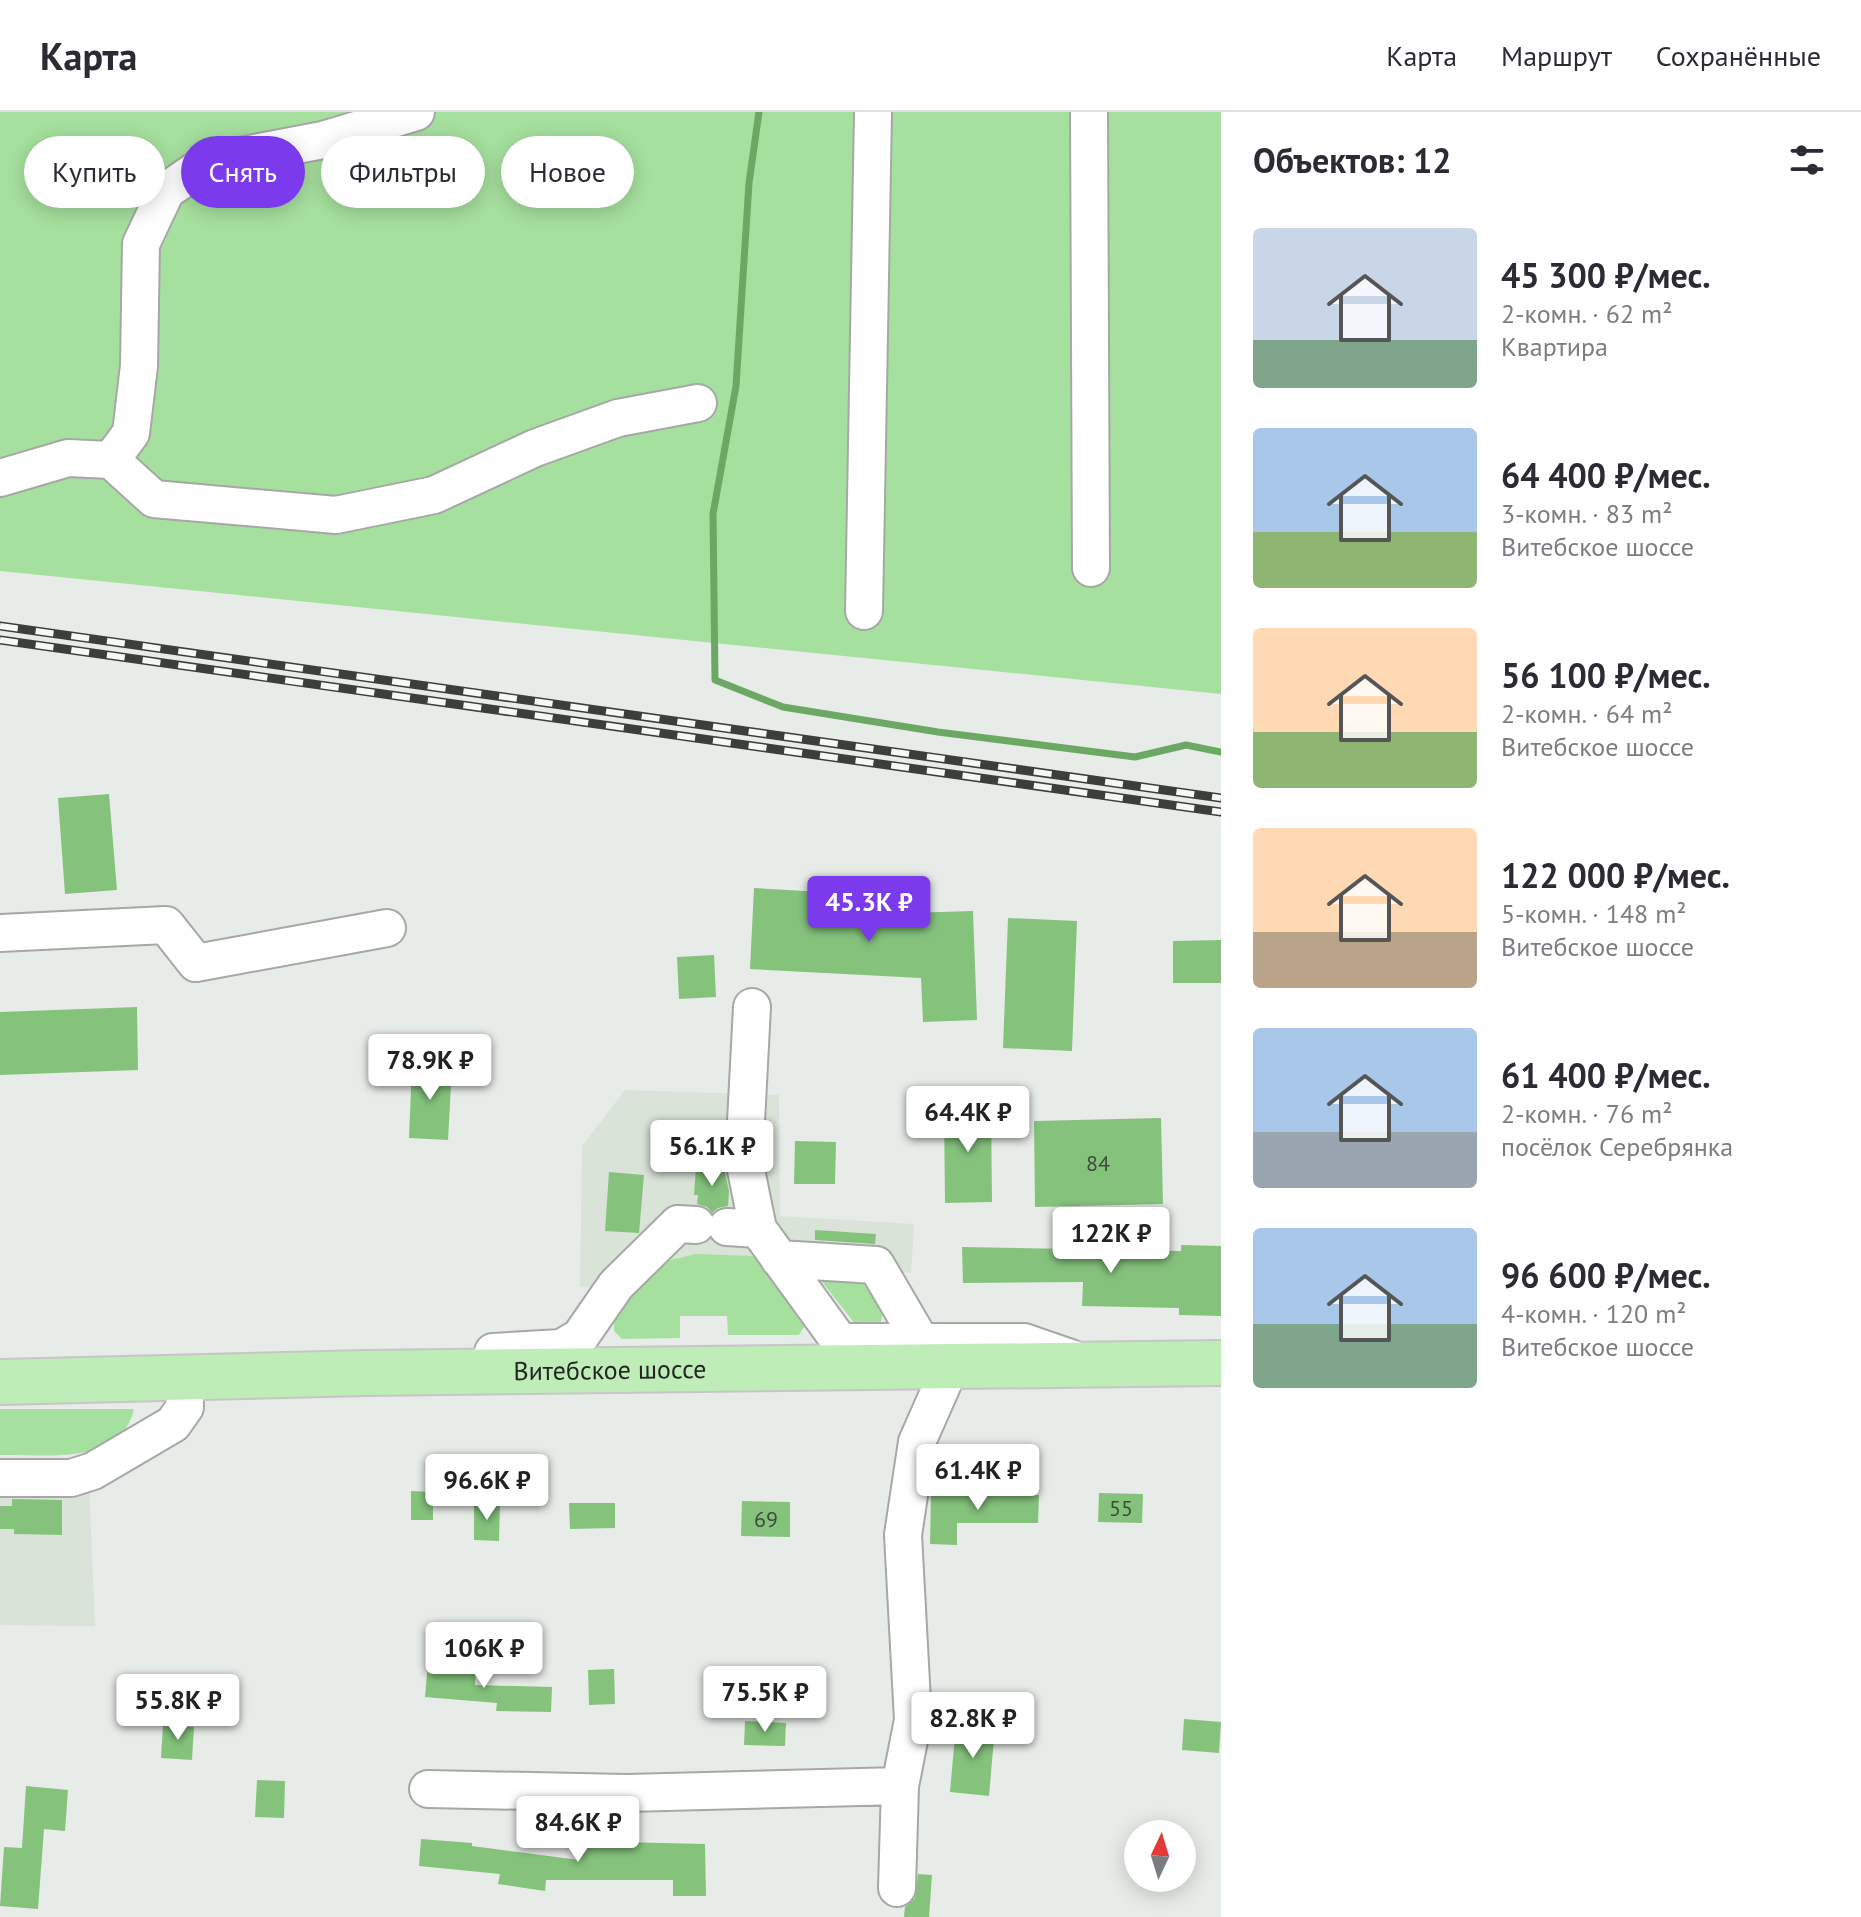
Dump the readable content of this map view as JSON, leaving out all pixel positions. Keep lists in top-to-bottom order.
{
  "streets": {
    "main road": ["Витебское шоссе"]
  },
  "house_numbers": ["84", "55", "69"],
  "north": "top",
  "page": {
    "header": "Карта",
    "nav": ["Карта", "Маршрут", "Сохранённые"],
    "heading": "Объектов: 12",
    "chip": [
      "Купить",
      "Снять",
      "Фильтры",
      "Новое"
    ],
    "list": [
      {
        "name": "45 300 ₽/мес.",
        "note": "2-комн. · 62 m² · Квартира"
      },
      {
        "name": "64 400 ₽/мес.",
        "note": "3-комн. · 83 m² · Витебское шоссе"
      },
      {
        "name": "56 100 ₽/мес.",
        "note": "2-комн. · 64 m² · Витебское шоссе"
      },
      {
        "name": "122 000 ₽/мес.",
        "note": "5-комн. · 148 m² · Витебское шоссе"
      },
      {
        "name": "61 400 ₽/мес.",
        "note": "2-комн. · 76 m² · посёлок Серебрянка"
      },
      {
        "name": "96 600 ₽/мес.",
        "note": "4-комн. · 120 m² · Витебское шоссе"
      }
    ],
    "price": [
      "45.3K ₽",
      "78.9K ₽",
      "64.4K ₽",
      "56.1K ₽",
      "122K ₽",
      "61.4K ₽",
      "96.6K ₽",
      "106K ₽",
      "75.5K ₽",
      "55.8K ₽",
      "82.8K ₽",
      "84.6K ₽"
    ]
  }
}
